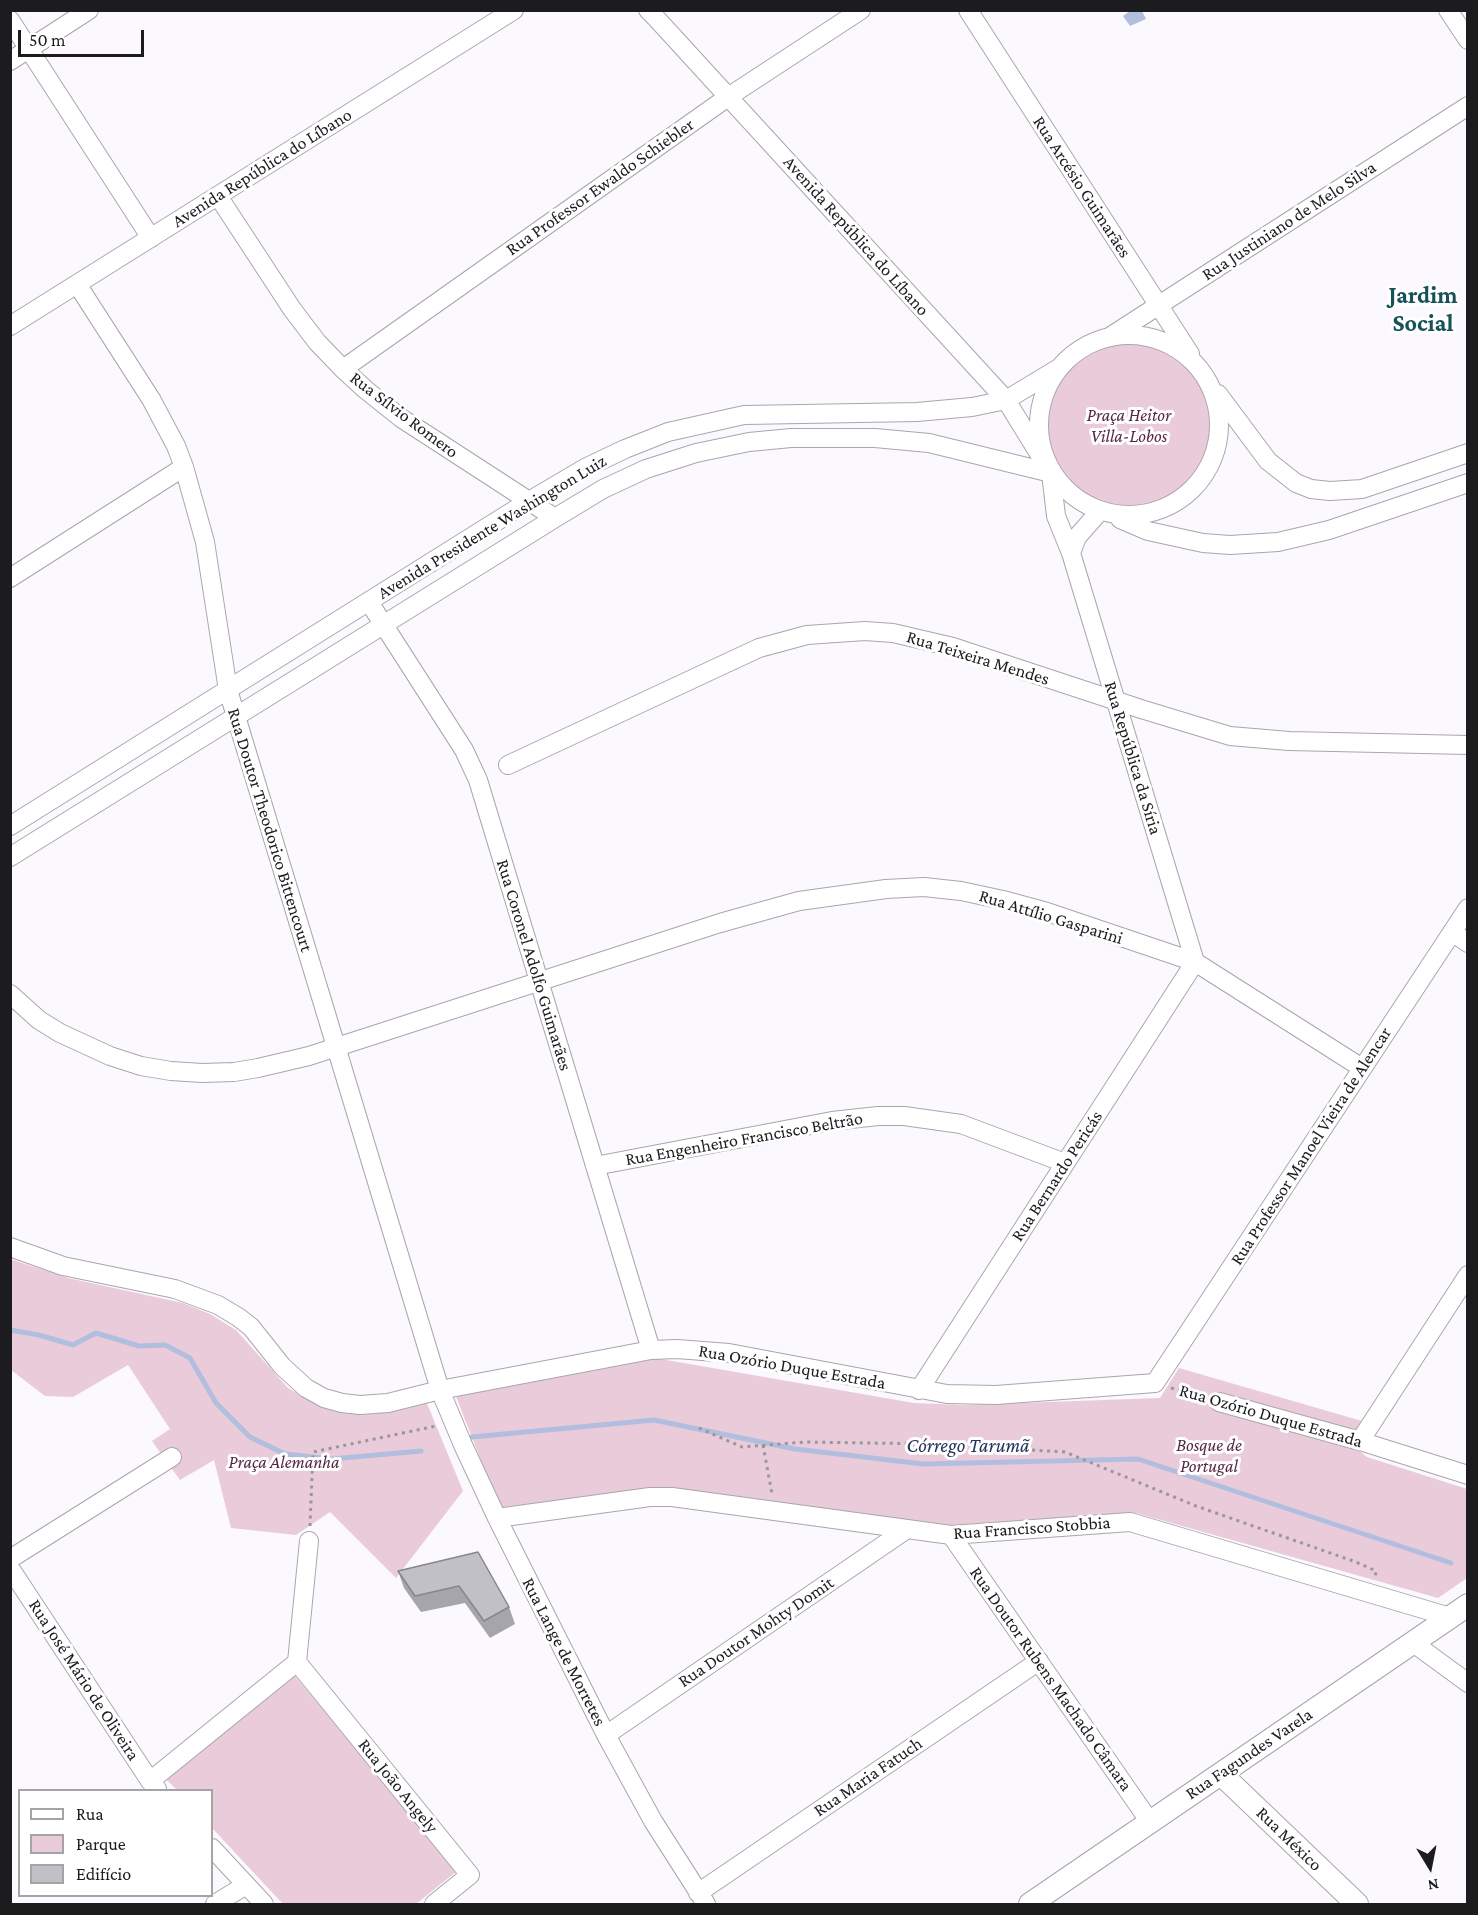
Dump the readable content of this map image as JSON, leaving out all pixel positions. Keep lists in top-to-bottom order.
{
  "streets": {
    "main road": ["Rua Fagundes Varela", "Rua México"],
    "street": [
      "Avenida República do Líbano",
      "Rua Professor Ewaldo Schiebler",
      "Rua Arcésio Guimarães",
      "Rua Justiniano de Melo Silva",
      "Rua Sílvio Romero",
      "Avenida Presidente Washington Luiz",
      "Rua Teixeira Mendes",
      "Rua República da Síria",
      "Rua Doutor Theodorico Bittencourt",
      "Rua Attílio Gasparini",
      "Rua Coronel Adolfo Guimarães",
      "Rua Engenheiro Francisco Beltrão",
      "Rua Professor Manoel Vieira de Alencar",
      "Rua Bernardo Pericás",
      "Rua Ozório Duque Estrada",
      "Rua Francisco Stobbia",
      "Rua Doutor Mohty Domit",
      "Rua Lange de Morretes",
      "Rua Doutor Rubens Machado Câmara",
      "Rua José Mário de Oliveira",
      "Rua Maria Fatuch",
      "Rua João Angely"
    ]
  },
  "crossings": [
    ["Avenida República do Líbano", "Rua Professor Ewaldo Schiebler"],
    ["Avenida República do Líbano", "Rua Arcésio Guimarães"],
    ["Avenida República do Líbano", "Rua Justiniano de Melo Silva"],
    ["Avenida República do Líbano", "Rua Sílvio Romero"],
    ["Avenida República do Líbano", "Avenida Presidente Washington Luiz"],
    ["Avenida República do Líbano", "Rua República da Síria"],
    ["Avenida República do Líbano", "Rua Doutor Theodorico Bittencourt"],
    ["Rua Professor Ewaldo Schiebler", "Rua Sílvio Romero"],
    ["Rua Arcésio Guimarães", "Rua Justiniano de Melo Silva"],
    ["Rua Arcésio Guimarães", "Avenida Presidente Washington Luiz"],
    ["Rua Arcésio Guimarães", "Rua República da Síria"],
    ["Rua Justiniano de Melo Silva", "Avenida Presidente Washington Luiz"],
    ["Rua Justiniano de Melo Silva", "Rua República da Síria"],
    ["Rua Sílvio Romero", "Avenida Presidente Washington Luiz"],
    ["Avenida Presidente Washington Luiz", "Rua República da Síria"],
    ["Avenida Presidente Washington Luiz", "Rua Doutor Theodorico Bittencourt"],
    ["Avenida Presidente Washington Luiz", "Rua Coronel Adolfo Guimarães"],
    ["Rua Teixeira Mendes", "Rua República da Síria"],
    ["Rua República da Síria", "Rua Attílio Gasparini"],
    ["Rua República da Síria", "Rua Bernardo Pericás"],
    ["Rua Doutor Theodorico Bittencourt", "Rua Attílio Gasparini"],
    ["Rua Doutor Theodorico Bittencourt", "Rua Ozório Duque Estrada"],
    ["Rua Doutor Theodorico Bittencourt", "Rua Lange de Morretes"],
    ["Rua Attílio Gasparini", "Rua Coronel Adolfo Guimarães"],
    ["Rua Attílio Gasparini", "Rua Professor Manoel Vieira de Alencar"],
    ["Rua Attílio Gasparini", "Rua Bernardo Pericás"],
    ["Rua Coronel Adolfo Guimarães", "Rua Engenheiro Francisco Beltrão"],
    ["Rua Coronel Adolfo Guimarães", "Rua Ozório Duque Estrada"],
    ["Rua Engenheiro Francisco Beltrão", "Rua Bernardo Pericás"],
    ["Rua Professor Manoel Vieira de Alencar", "Rua Ozório Duque Estrada"],
    ["Rua Bernardo Pericás", "Rua Ozório Duque Estrada"],
    ["Rua Ozório Duque Estrada", "Rua Lange de Morretes"],
    ["Rua Francisco Stobbia", "Rua Doutor Mohty Domit"],
    ["Rua Francisco Stobbia", "Rua Lange de Morretes"],
    ["Rua Francisco Stobbia", "Rua Doutor Rubens Machado Câmara"],
    ["Rua Francisco Stobbia", "Rua Fagundes Varela"],
    ["Rua Doutor Mohty Domit", "Rua Lange de Morretes"],
    ["Rua Lange de Morretes", "Rua Maria Fatuch"],
    ["Rua Doutor Rubens Machado Câmara", "Rua Fagundes Varela"],
    ["Rua Doutor Rubens Machado Câmara", "Rua Maria Fatuch"],
    ["Rua Fagundes Varela", "Rua México"]
  ],
  "districts": ["Jardim Social"],
  "water": ["Córrego Tarumã"],
  "parks": ["Praça Heitor Villa-Lobos", "Bosque de Portugal", "Praça Alemanha"],
  "legend": ["Rua", "Parque", "Edifício"],
  "scale_bar": "50 m",
  "north": "bottom"
}
